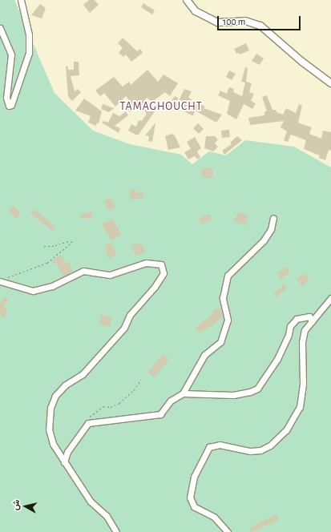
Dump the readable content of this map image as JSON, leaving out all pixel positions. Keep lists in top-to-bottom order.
{
  "districts": ["TAMAGHOUCHT"],
  "scale_bar": "100 m",
  "north": "left"
}
